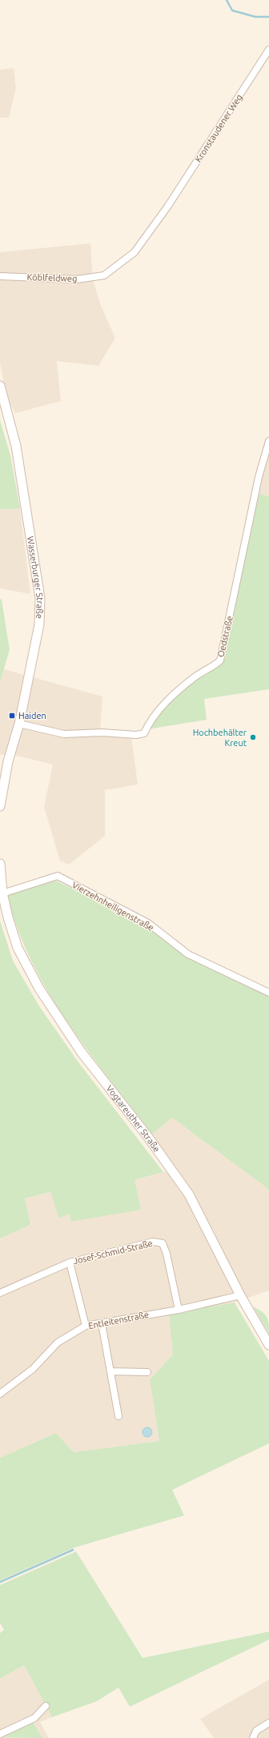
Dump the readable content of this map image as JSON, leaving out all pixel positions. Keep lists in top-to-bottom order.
{
  "streets": {
    "main road": ["Wasserburger Straße", "Vogtareuther Straße"],
    "street": [
      "Kronstaudener Weg",
      "Köblfeldweg",
      "Oedstraße",
      "Vierzehnheiligenstraße",
      "Josef-Schmid-Straße",
      "Entleitenstraße"
    ]
  },
  "crossings": [
    ["Kronstaudener Weg", "Köblfeldweg"],
    ["Wasserburger Straße", "Oedstraße"],
    ["Vierzehnheiligenstraße", "Vogtareuther Straße"],
    ["Vogtareuther Straße", "Entleitenstraße"],
    ["Josef-Schmid-Straße", "Entleitenstraße"]
  ],
  "places": {
    "transit": ["Haiden"],
    "other": ["Hochbehälter Kreut"]
  }
}
